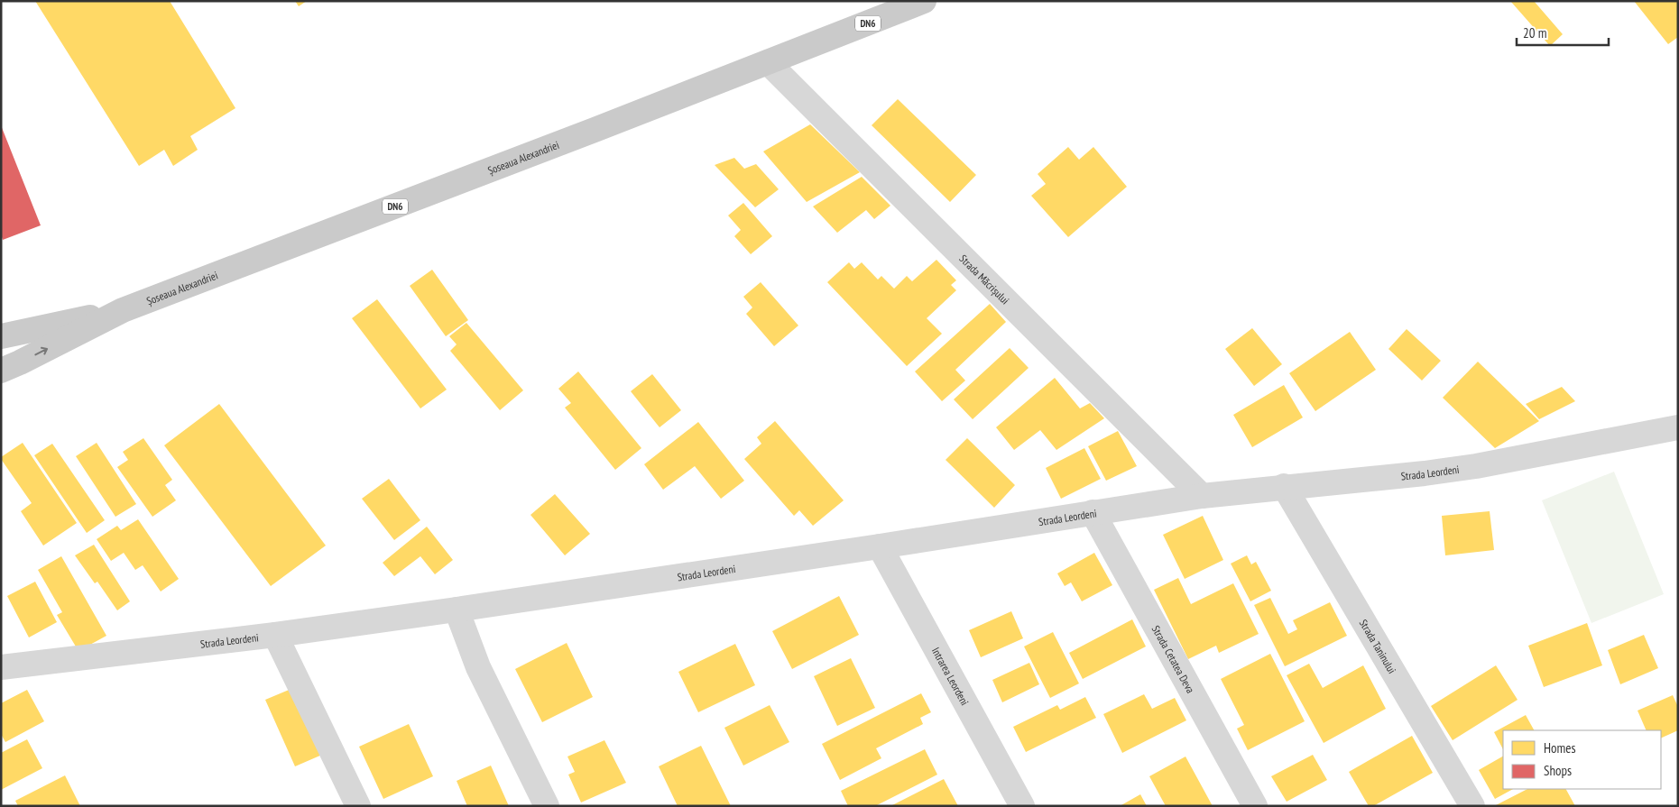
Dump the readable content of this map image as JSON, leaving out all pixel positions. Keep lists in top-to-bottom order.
{
  "streets": {
    "main road": ["DN6", "Șoseaua Alexandriei"],
    "street": [
      "Strada Măcrișului",
      "Strada Leordeni",
      "Strada Taninului",
      "Strada Cetatea Deva",
      "Intrarea Leordeni"
    ]
  },
  "crossings": [
    ["Șoseaua Alexandriei", "Strada Măcrișului"],
    ["Strada Măcrișului", "Strada Leordeni"],
    ["Strada Leordeni", "Strada Taninului"],
    ["Strada Leordeni", "Strada Cetatea Deva"],
    ["Strada Leordeni", "Intrarea Leordeni"]
  ],
  "legend": ["Homes", "Shops"],
  "scale_bar": "20 m"
}
